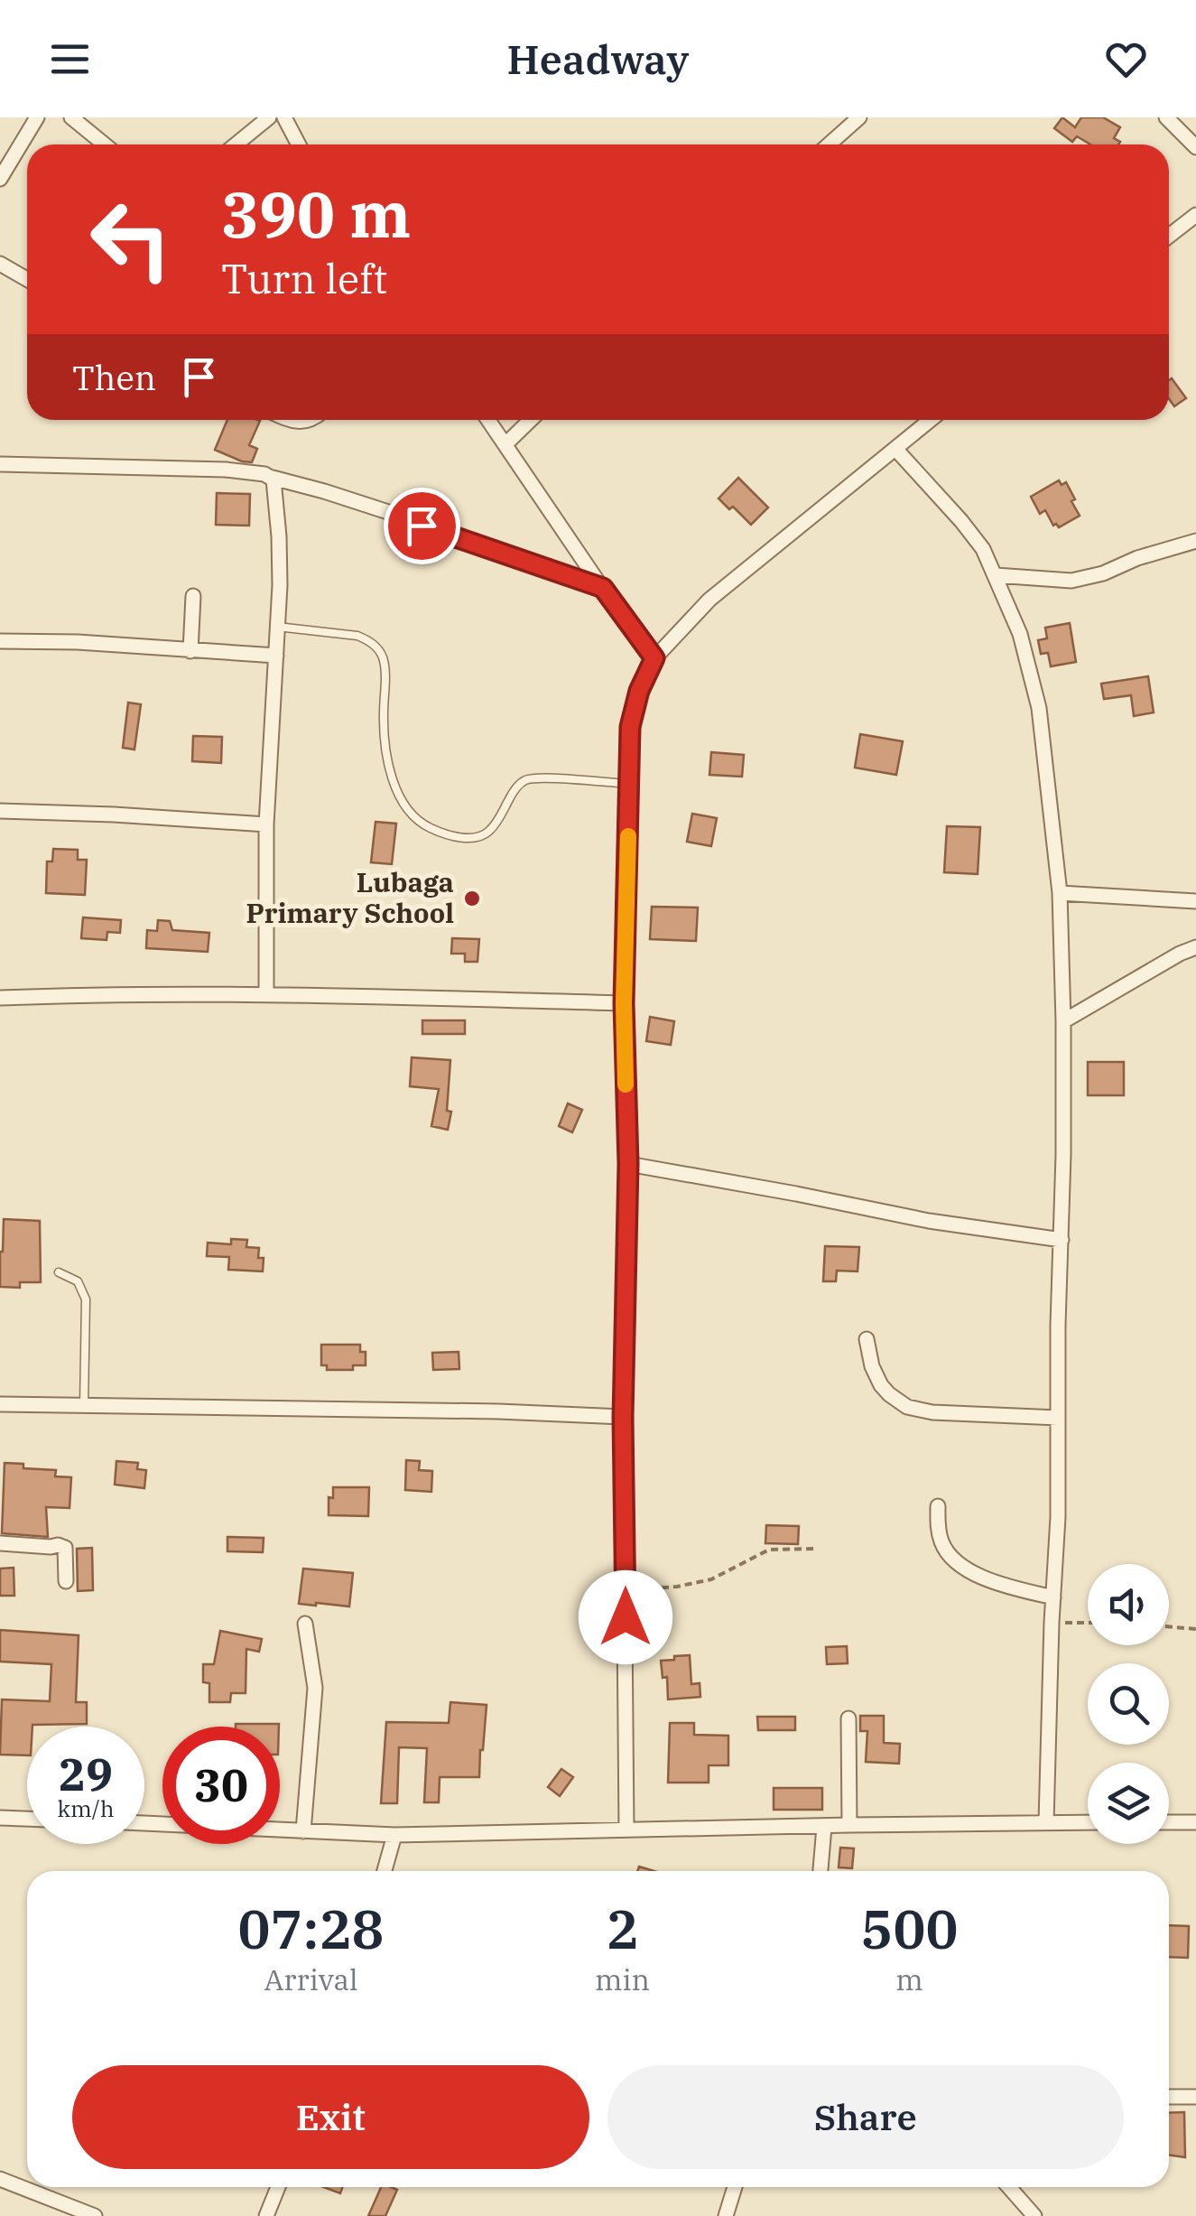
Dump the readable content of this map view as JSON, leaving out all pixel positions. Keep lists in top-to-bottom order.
{
  "places": ["Lubaga Primary School"],
  "page": {
    "header": "Headway",
    "turn": ["390 m", "Turn left"],
    "then": "Then",
    "speed": "29 km/h",
    "limit": "30",
    "eta": [
      "07:28",
      "Arrival",
      "2",
      "min",
      "500",
      "m"
    ],
    "buttons": ["Exit", "Share"]
  }
}
